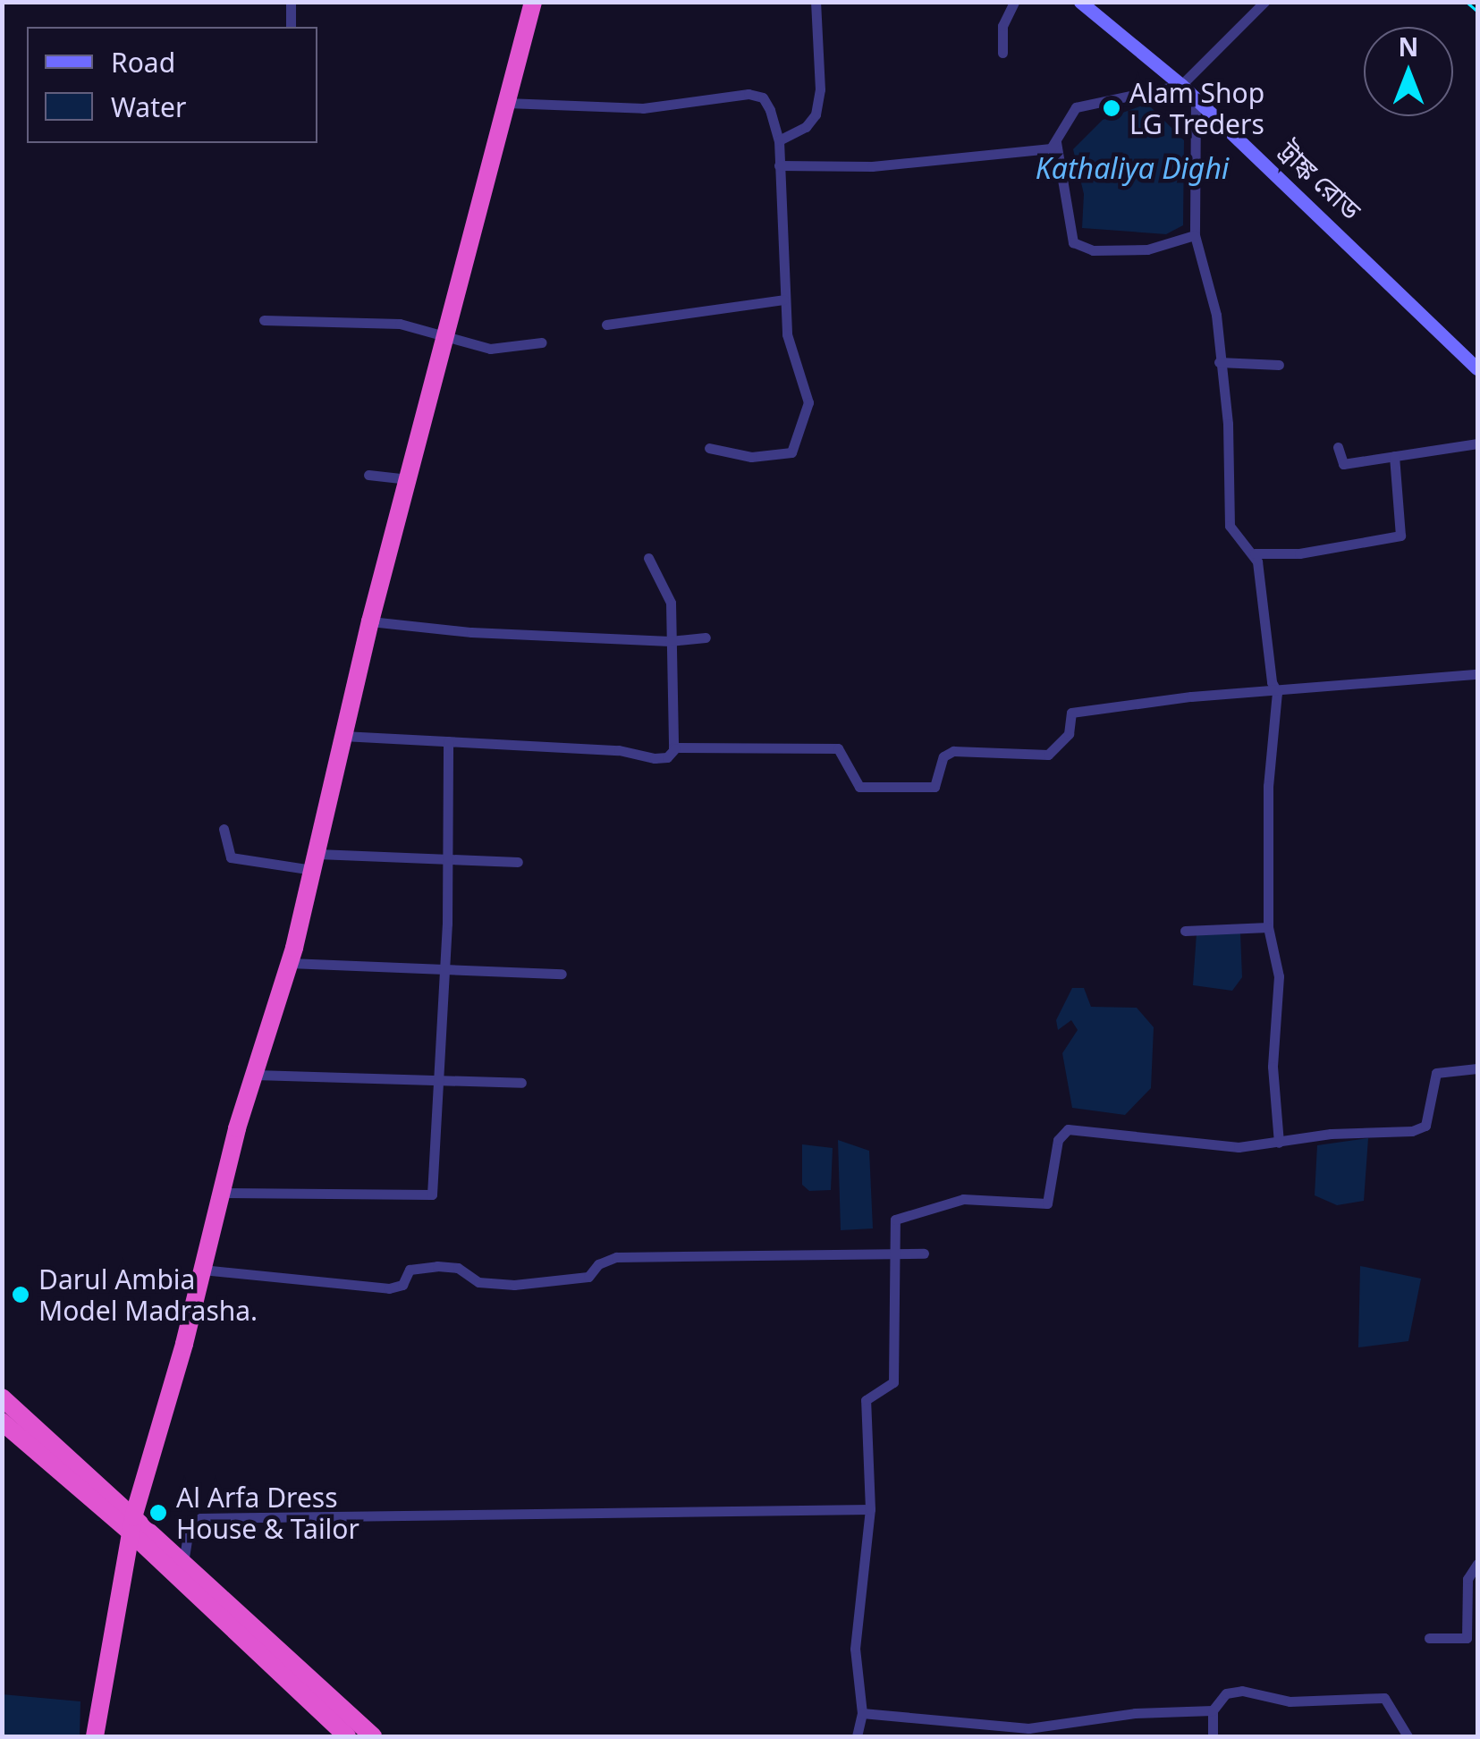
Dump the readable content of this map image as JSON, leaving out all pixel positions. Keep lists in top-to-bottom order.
{
  "streets": {
    "main road": ["ট্রাঙ্ক রোড"]
  },
  "water": ["Kathaliya Dighi"],
  "places": ["Alam Shop LG Treders", "Darul Ambia Model Madrasha.", "Al Arfa Dress House & Tailor"],
  "legend": ["Road", "Water"],
  "north": "top"
}
